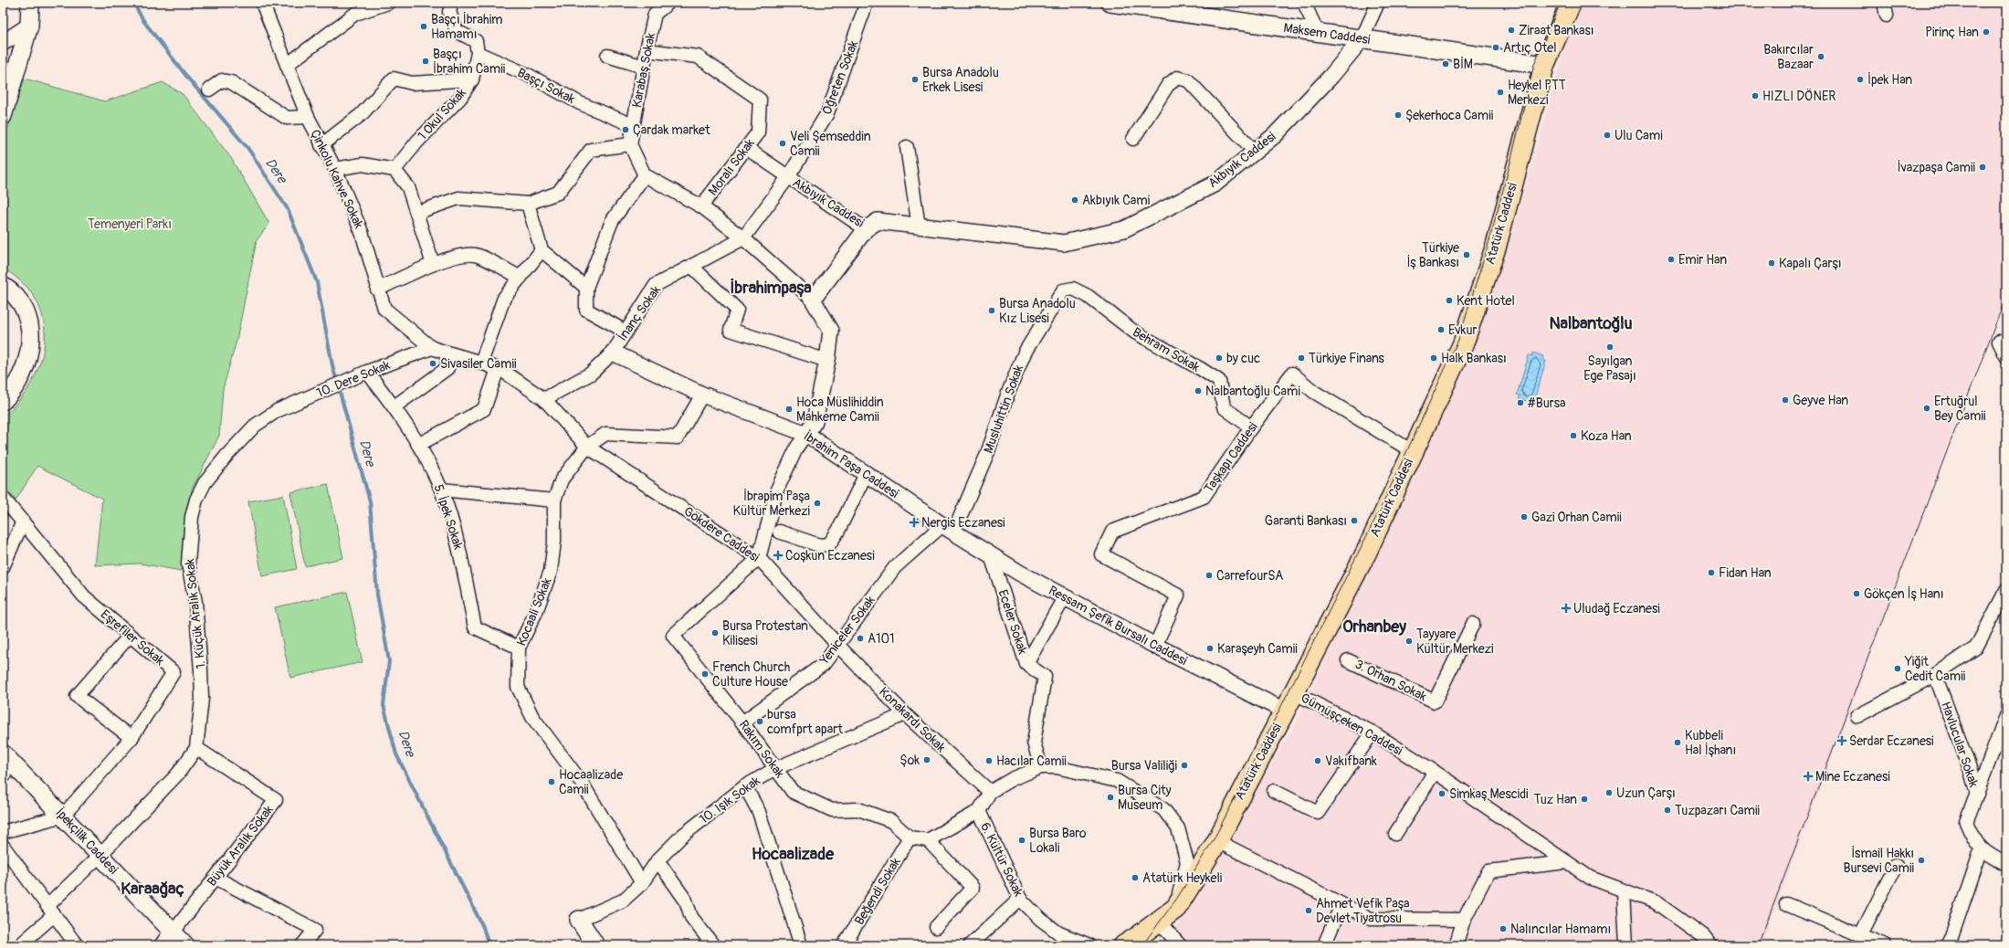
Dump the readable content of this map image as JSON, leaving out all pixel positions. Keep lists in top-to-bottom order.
{
  "streets": {
    "main road": ["Maksem Caddesi", "Atatürk Caddesi", "İpekçilik Caddesi"],
    "street": [
      "Karabaş Sokak",
      "Öğreten Sokak",
      "Başçı Sokak",
      "1 Okul Sokak",
      "Akbıyık Caddesi",
      "Moralı Sokak",
      "Çinkolu Kahve Sokak",
      "İnanç Sokak",
      "Behram Sokak",
      "10. Dere Sokak",
      "Musluhittin Sokak",
      "Taşkapı Caddesi",
      "İbrahim Paşa Caddesi",
      "5. İpek Sokak",
      "Gökdere Caddesi",
      "Kocaali Sokak",
      "1. Küçük Aralık Sokak",
      "Eceler Sokak",
      "Ressam Şefik Bursalı Caddesi",
      "Yeniceler Sokak",
      "Eşrefiler Sokak",
      "3. Orhan Sokak",
      "Konakardı Sokak",
      "Gümüşçeken Caddesi",
      "Havlucular Sokak",
      "Rakım Sokak",
      "10. Işık Sokak",
      "Büyük Aralık Sokak",
      "6. Kültür Sokak",
      "Beğendi Sokak"
    ]
  },
  "crossings": [
    ["Maksem Caddesi", "Akbıyık Caddesi"],
    ["Maksem Caddesi", "Atatürk Caddesi"],
    ["Karabaş Sokak", "Başçı Sokak"],
    ["Karabaş Sokak", "Moralı Sokak"],
    ["Öğreten Sokak", "Akbıyık Caddesi"],
    ["Öğreten Sokak", "İnanç Sokak"],
    ["Başçı Sokak", "1 Okul Sokak"],
    ["Akbıyık Caddesi", "Moralı Sokak"],
    ["Çinkolu Kahve Sokak", "İnanç Sokak"],
    ["Çinkolu Kahve Sokak", "10. Dere Sokak"],
    ["Çinkolu Kahve Sokak", "Gökdere Caddesi"],
    ["Çinkolu Kahve Sokak", "Kocaali Sokak"],
    ["Atatürk Caddesi", "Taşkapı Caddesi"],
    ["Atatürk Caddesi", "Ressam Şefik Bursalı Caddesi"],
    ["Atatürk Caddesi", "Gümüşçeken Caddesi"],
    ["İnanç Sokak", "İbrahim Paşa Caddesi"],
    ["Behram Sokak", "Musluhittin Sokak"],
    ["Behram Sokak", "Taşkapı Caddesi"],
    ["10. Dere Sokak", "5. İpek Sokak"],
    ["10. Dere Sokak", "1. Küçük Aralık Sokak"],
    ["Musluhittin Sokak", "İbrahim Paşa Caddesi"],
    ["Musluhittin Sokak", "Ressam Şefik Bursalı Caddesi"],
    ["Musluhittin Sokak", "Yeniceler Sokak"],
    ["Taşkapı Caddesi", "Ressam Şefik Bursalı Caddesi"],
    ["İbrahim Paşa Caddesi", "Ressam Şefik Bursalı Caddesi"],
    ["İbrahim Paşa Caddesi", "Yeniceler Sokak"],
    ["5. İpek Sokak", "Kocaali Sokak"],
    ["Gökdere Caddesi", "Kocaali Sokak"],
    ["Gökdere Caddesi", "Yeniceler Sokak"],
    ["Gökdere Caddesi", "Konakardı Sokak"],
    ["Gökdere Caddesi", "Rakım Sokak"],
    ["Kocaali Sokak", "10. Işık Sokak"],
    ["1. Küçük Aralık Sokak", "İpekçilik Caddesi"],
    ["1. Küçük Aralık Sokak", "Büyük Aralık Sokak"],
    ["Eceler Sokak", "Ressam Şefik Bursalı Caddesi"],
    ["Ressam Şefik Bursalı Caddesi", "Yeniceler Sokak"],
    ["Yeniceler Sokak", "Konakardı Sokak"],
    ["Yeniceler Sokak", "Rakım Sokak"],
    ["Eşrefiler Sokak", "İpekçilik Caddesi"],
    ["Konakardı Sokak", "10. Işık Sokak"],
    ["Konakardı Sokak", "6. Kültür Sokak"],
    ["Rakım Sokak", "10. Işık Sokak"],
    ["Rakım Sokak", "Beğendi Sokak"],
    ["İpekçilik Caddesi", "Büyük Aralık Sokak"]
  ],
  "districts": [
    "İbrahimpaşa",
    "Nalbantoğlu",
    "Orhanbey",
    "Hocaalizade",
    "Karaağaç"
  ],
  "water": ["Dere"],
  "parks": ["Temenyeri Parkı"],
  "places": {
    "other": [
      "Başçı İbrahim Hamamı",
      "Ziraat Bankası",
      "Pirinç Han",
      "Artıç Otel",
      "Bakırcılar Bazaar",
      "Başçı İbrahim Camii",
      "BİM",
      "Bursa Anadolu Erkek Lisesi",
      "İpek Han",
      "Heykel PTT Merkezi",
      "HIZLI DÖNER",
      "Şekerhoca Camii",
      "Çardak market",
      "Ulu Cami",
      "Veli Şemseddin Camii",
      "İvazpaşa Camii",
      "Akbıyık Cami",
      "Türkiye İş Bankası",
      "Emir Han",
      "Kapalı Çarşı",
      "Kent Hotel",
      "Bursa Anadolu Kız Lisesi",
      "Evkur",
      "Sayılgan Ege Pasajı",
      "by cuc",
      "Türkiye Finans",
      "Halk Bankası",
      "Sivasiler Camii",
      "Nalbantoğlu Cami",
      "Geyve Han",
      "#Bursa",
      "Ertuğrul Bey Camii",
      "Hoca Müslihiddin Mahkeme Camii",
      "Koza Han",
      "İbrapim Paşa Kültür Merkezi",
      "Gazi Orhan Camii",
      "Garanti Bankası",
      "Fidan Han",
      "CarrefourSA",
      "Gökçen İş Hanı",
      "Bursa Protestan Kilisesi",
      "A101",
      "Tayyare Kültür Merkezi",
      "Karaşeyh Camii",
      "Yiğit Cedit Camii",
      "French Church Culture House",
      "bursa comfprt apart",
      "Kubbeli Hal İşhanı",
      "Şok",
      "Hacılar Camii",
      "Vakıfbank",
      "Bursa Valiliği",
      "Hocaalizade Camii",
      "Uzun Çarşı",
      "Simkaş Mescidi",
      "Bursa City Museum",
      "Tuz Han",
      "Tuzpazarı Camii",
      "Bursa Baro Lokali",
      "İsmail Hakkı Bursevi Camii",
      "Atatürk Heykeli",
      "Ahmet Vefik Paşa Devlet Tiyatrosu",
      "Nalıncılar Hamamı"
    ],
    "health": [
      "Nergis Eczanesi",
      "Coşkun Eczanesi",
      "Uludağ Eczanesi",
      "Serdar Eczanesi",
      "Mine Eczanesi"
    ]
  }
}
